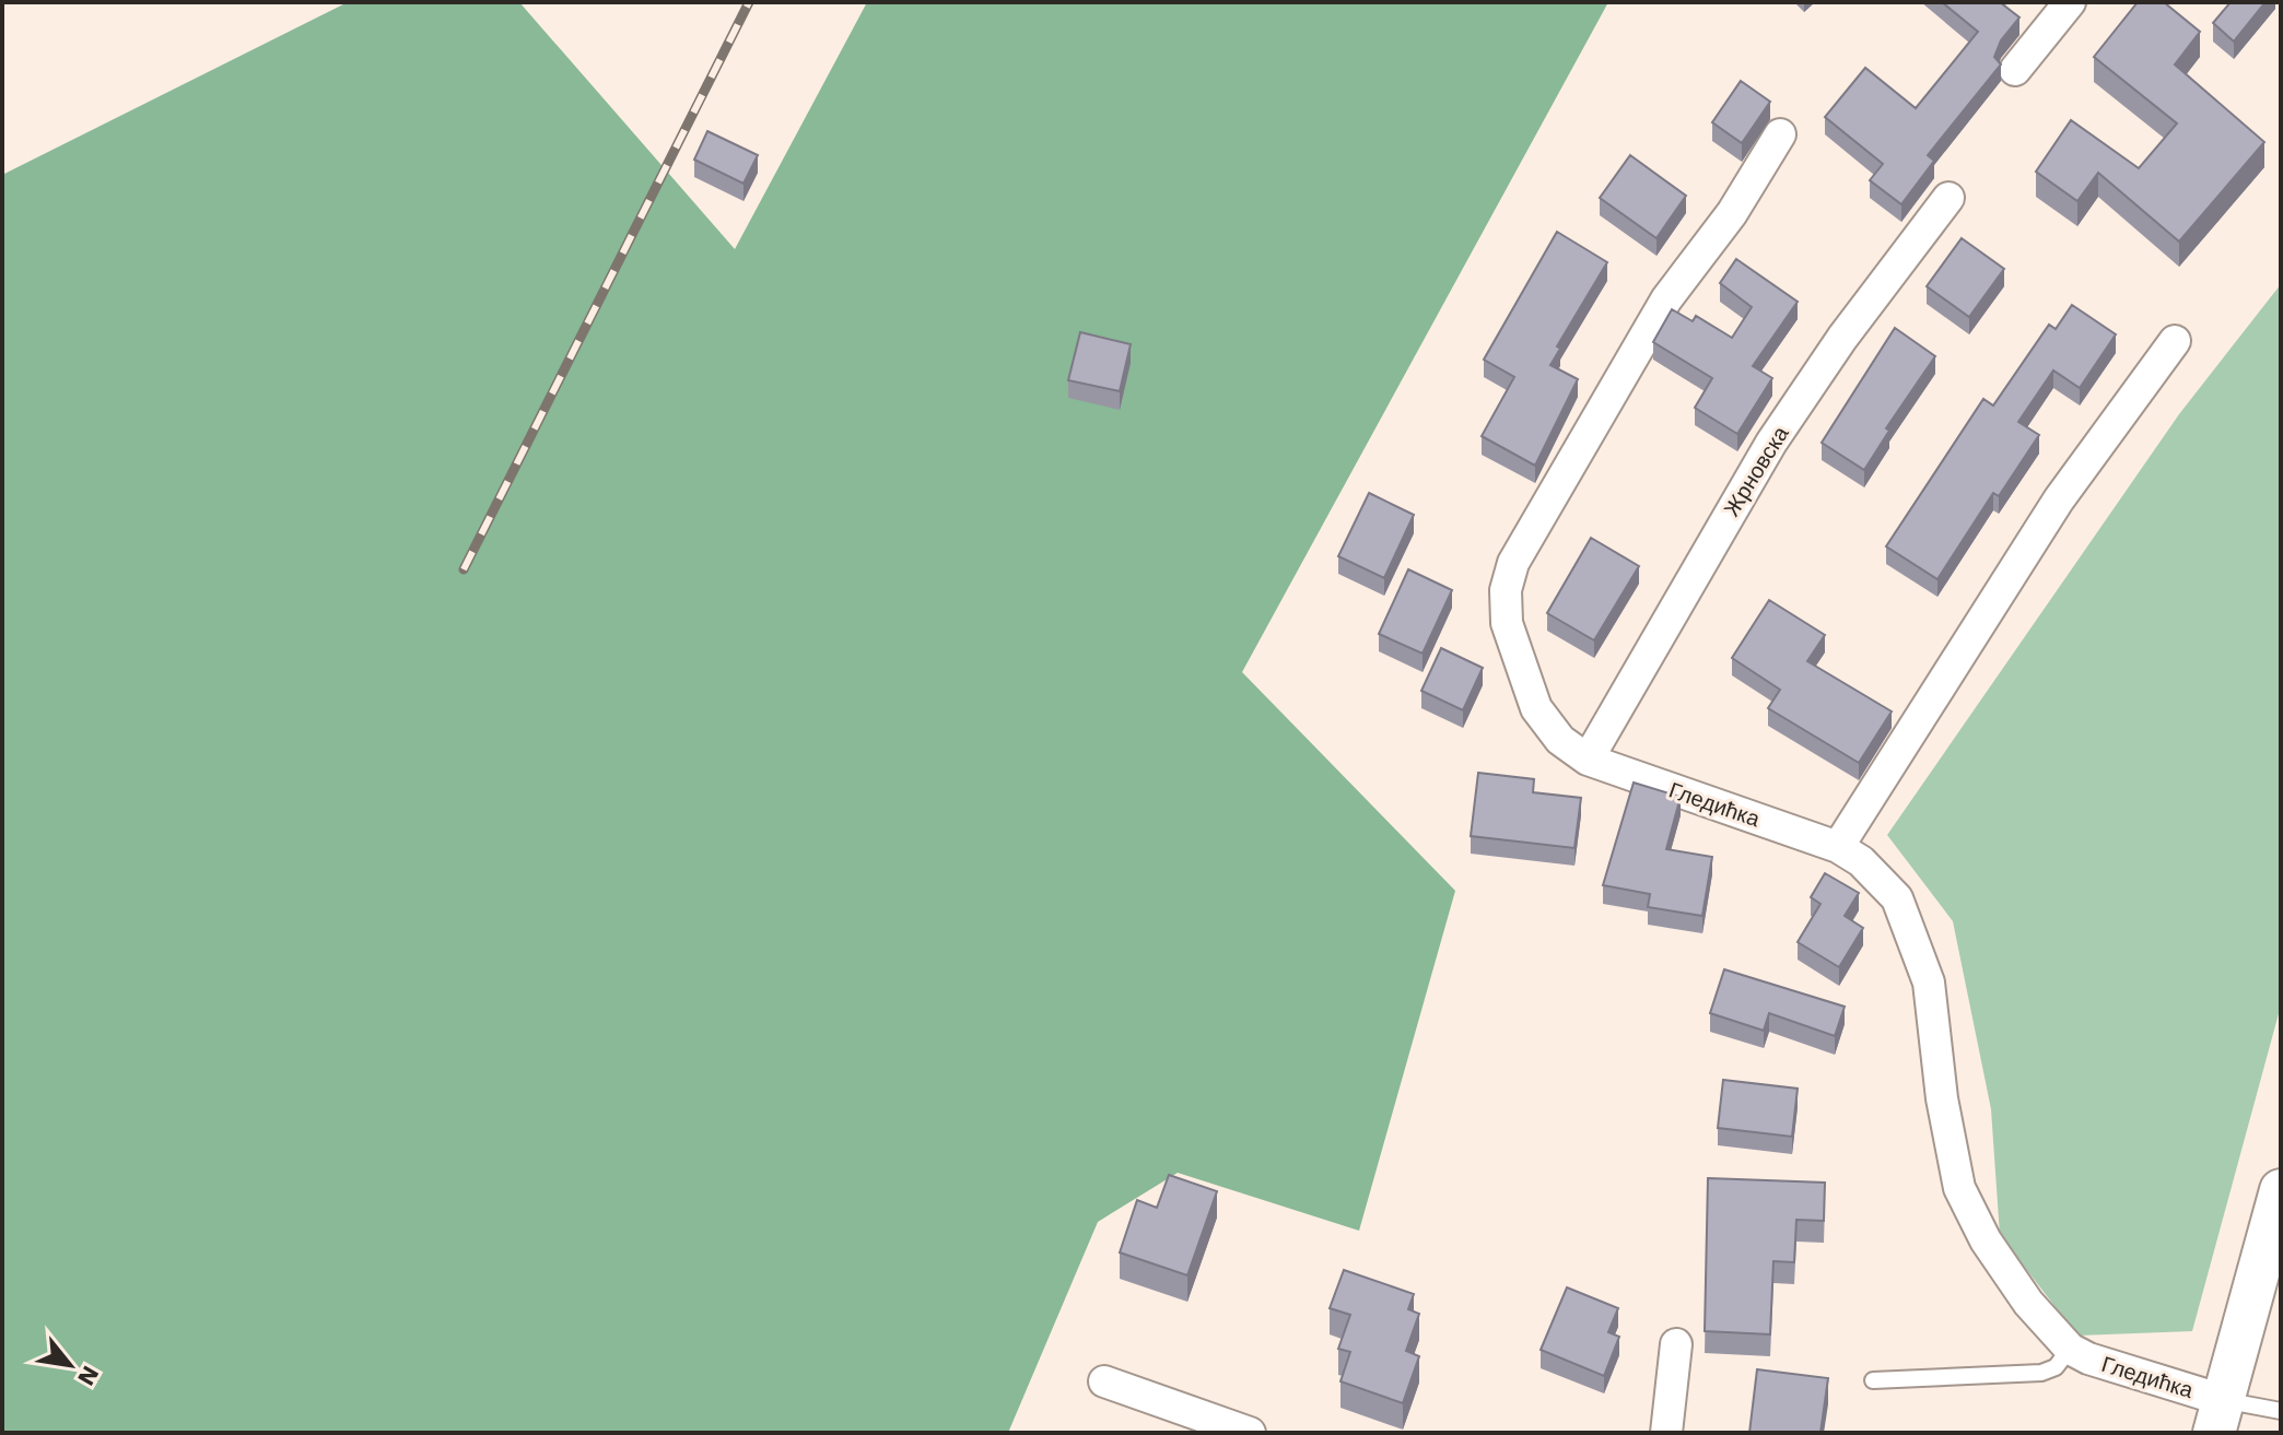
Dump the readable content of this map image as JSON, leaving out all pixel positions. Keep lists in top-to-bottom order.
{
  "streets": {
    "street": ["Жрновска", "Гледићка"]
  },
  "crossings": [
    ["Жрновска", "Гледићка"]
  ],
  "north": "bottom right"
}
